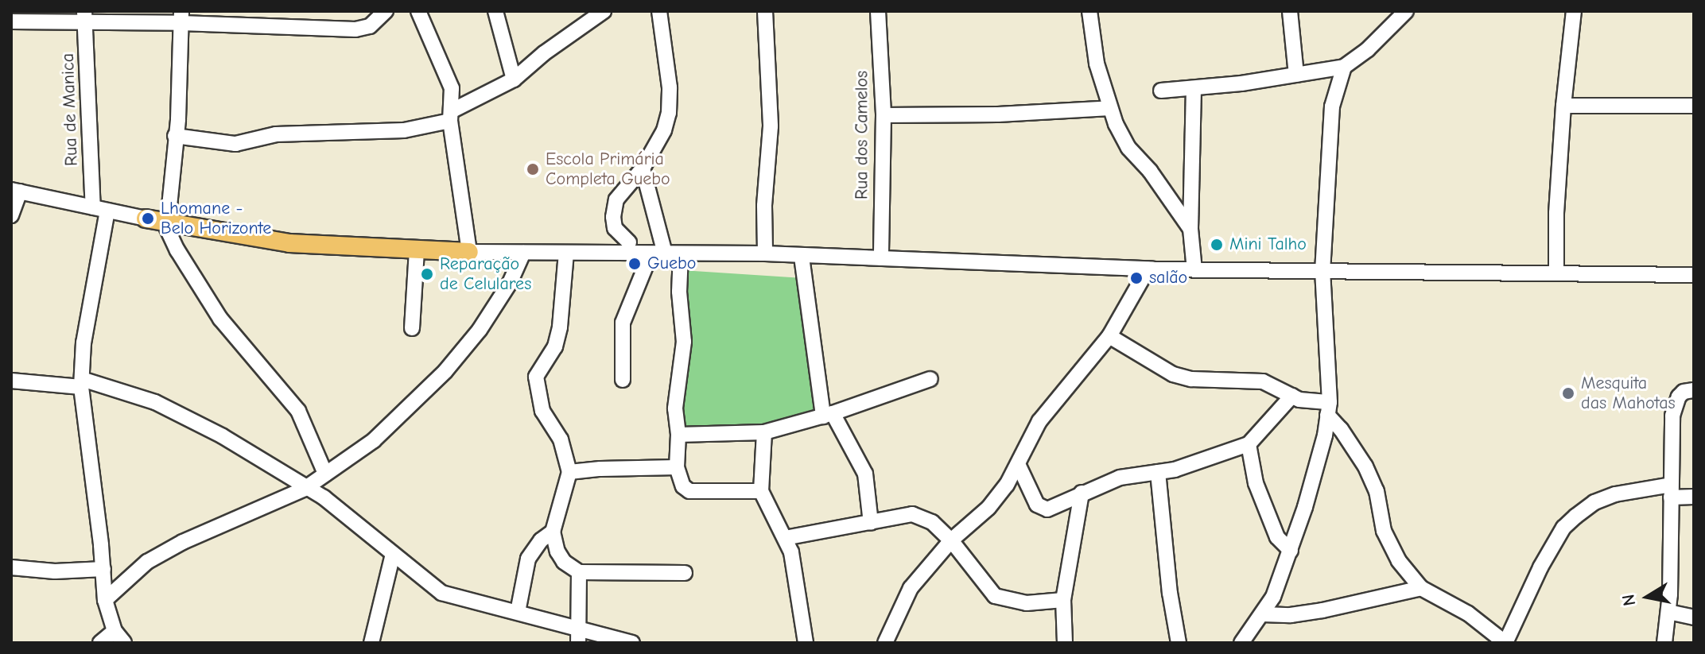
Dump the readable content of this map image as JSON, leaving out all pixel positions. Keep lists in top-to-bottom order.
{
  "streets": {
    "street": ["Rua de Manica", "Rua dos Camelos"]
  },
  "places": [
    "Escola Primária Completa Guebo",
    "Lhomane - Belo Horizonte",
    "Mini Talho",
    "Guebo",
    "Reparação de Celulares",
    "salão",
    "Mesquita das Mahotas"
  ],
  "north": "left"
}
